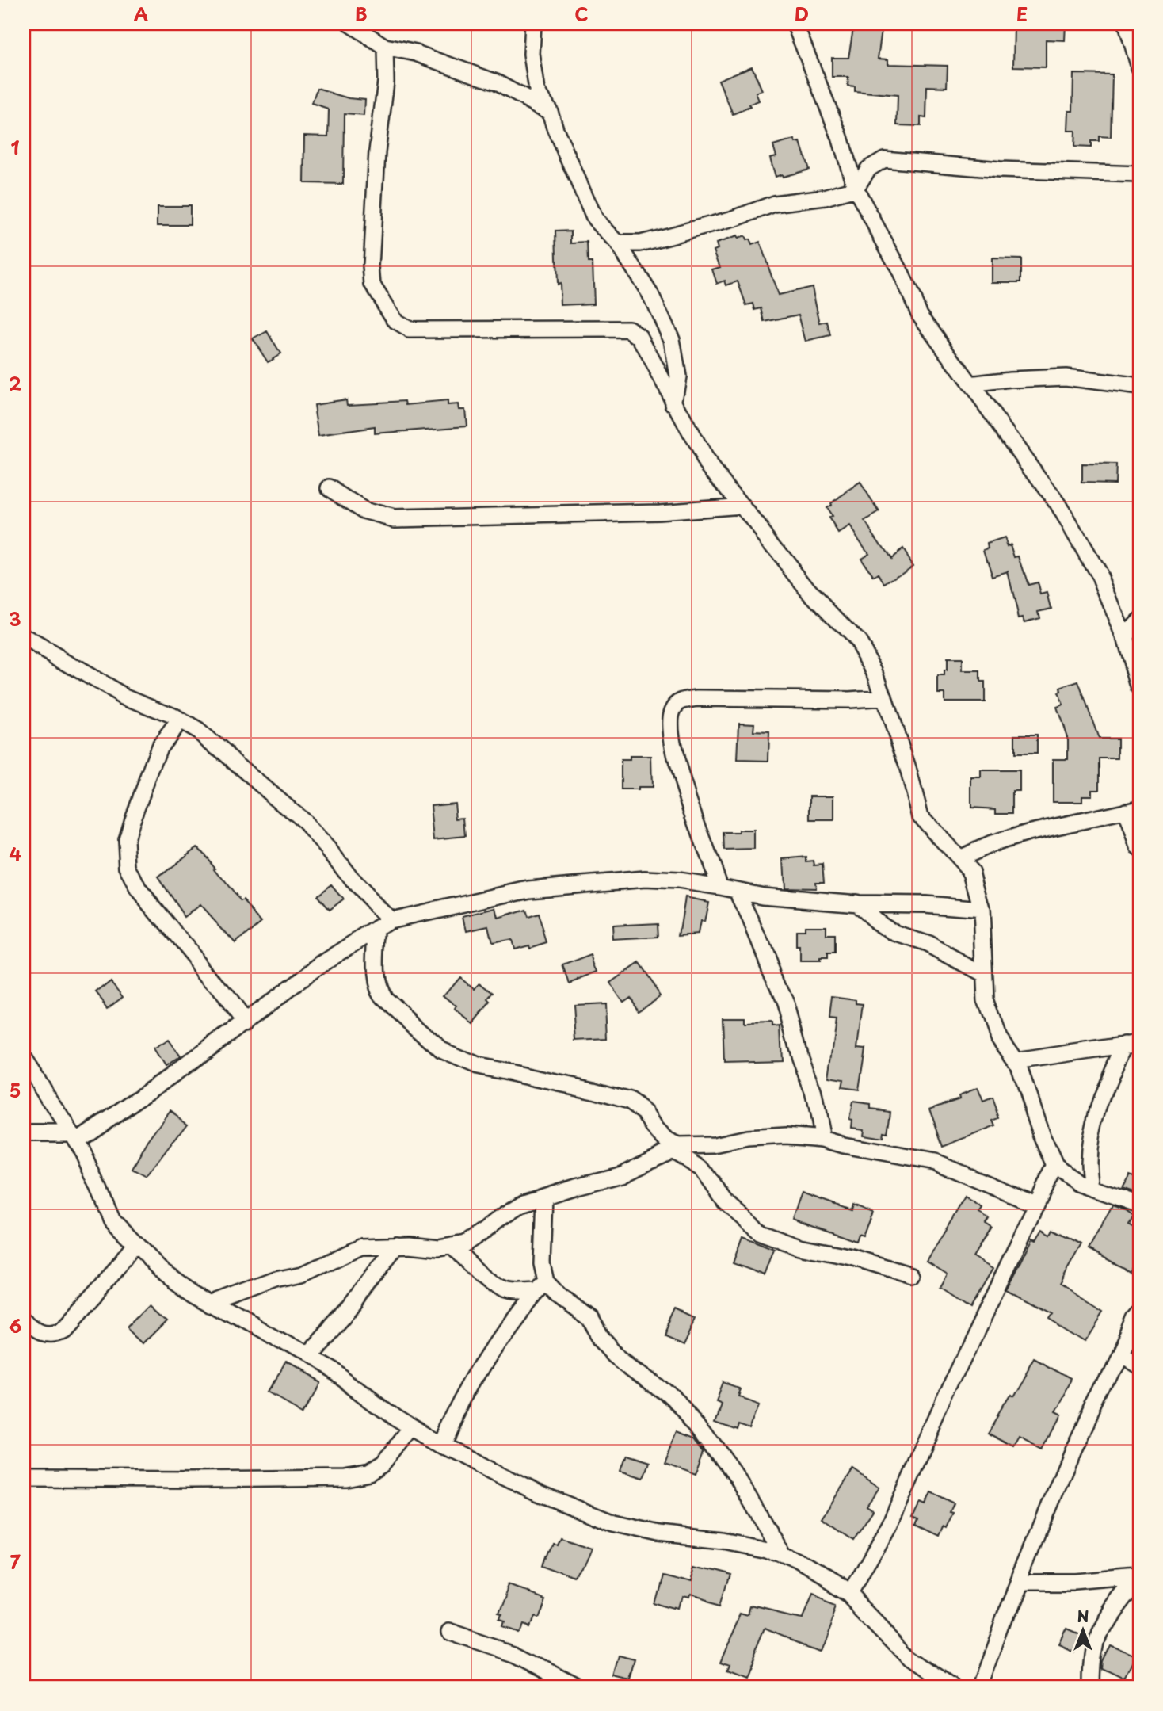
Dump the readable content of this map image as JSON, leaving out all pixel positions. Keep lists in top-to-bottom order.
{
  "north": "top",
  "grid": {
    "columns": [
      "A",
      "B",
      "C",
      "D",
      "E"
    ],
    "rows": [
      "1",
      "2",
      "3",
      "4",
      "5",
      "6",
      "7"
    ]
  }
}
